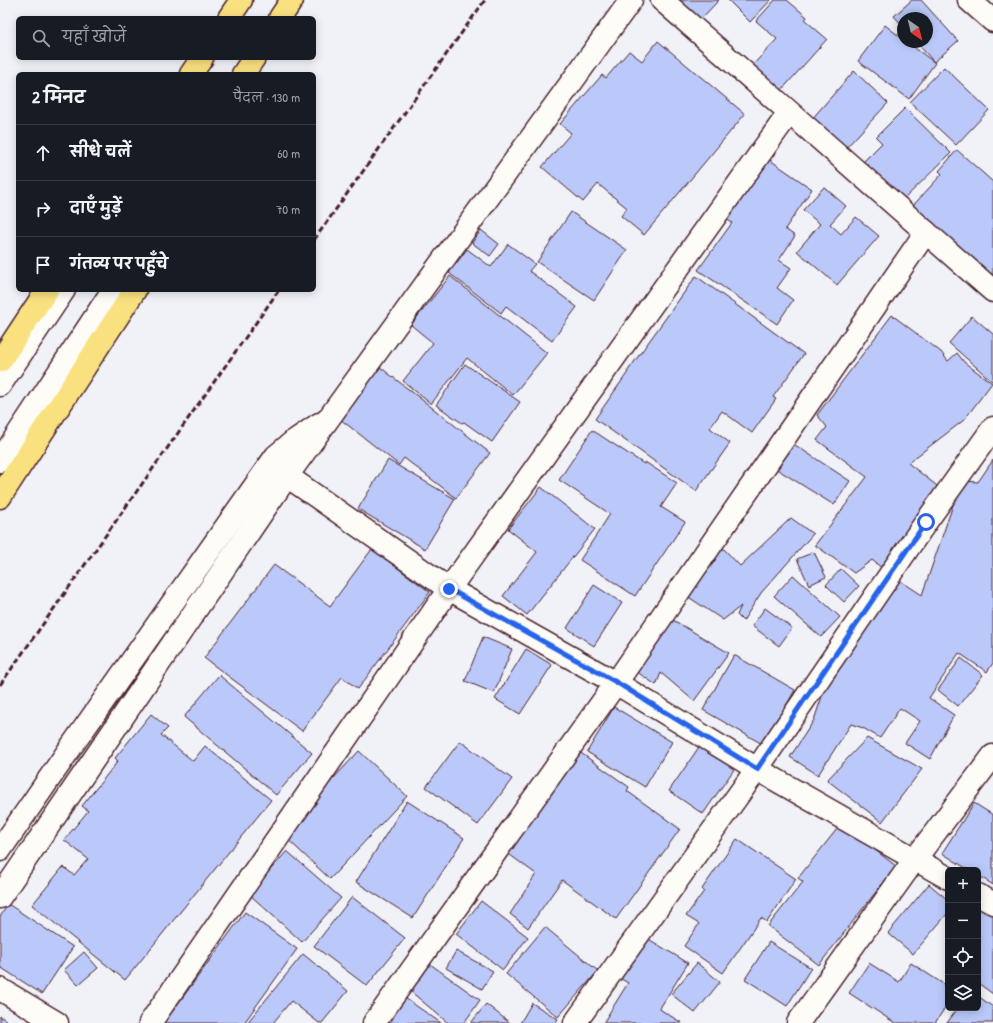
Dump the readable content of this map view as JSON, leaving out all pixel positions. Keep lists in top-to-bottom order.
{
  "north": "bottom right",
  "page": {
    "search": "यहाँ खोजें",
    "heading": ["2 मिनट", "पैदल · 130 m"],
    "list": [
      ["सीधे चलें", "60 m"],
      ["दाएँ मुड़ें", "70 m"],
      "गंतव्य पर पहुँचे"
    ],
    "map_buttons": ["+", "−"]
  }
}
